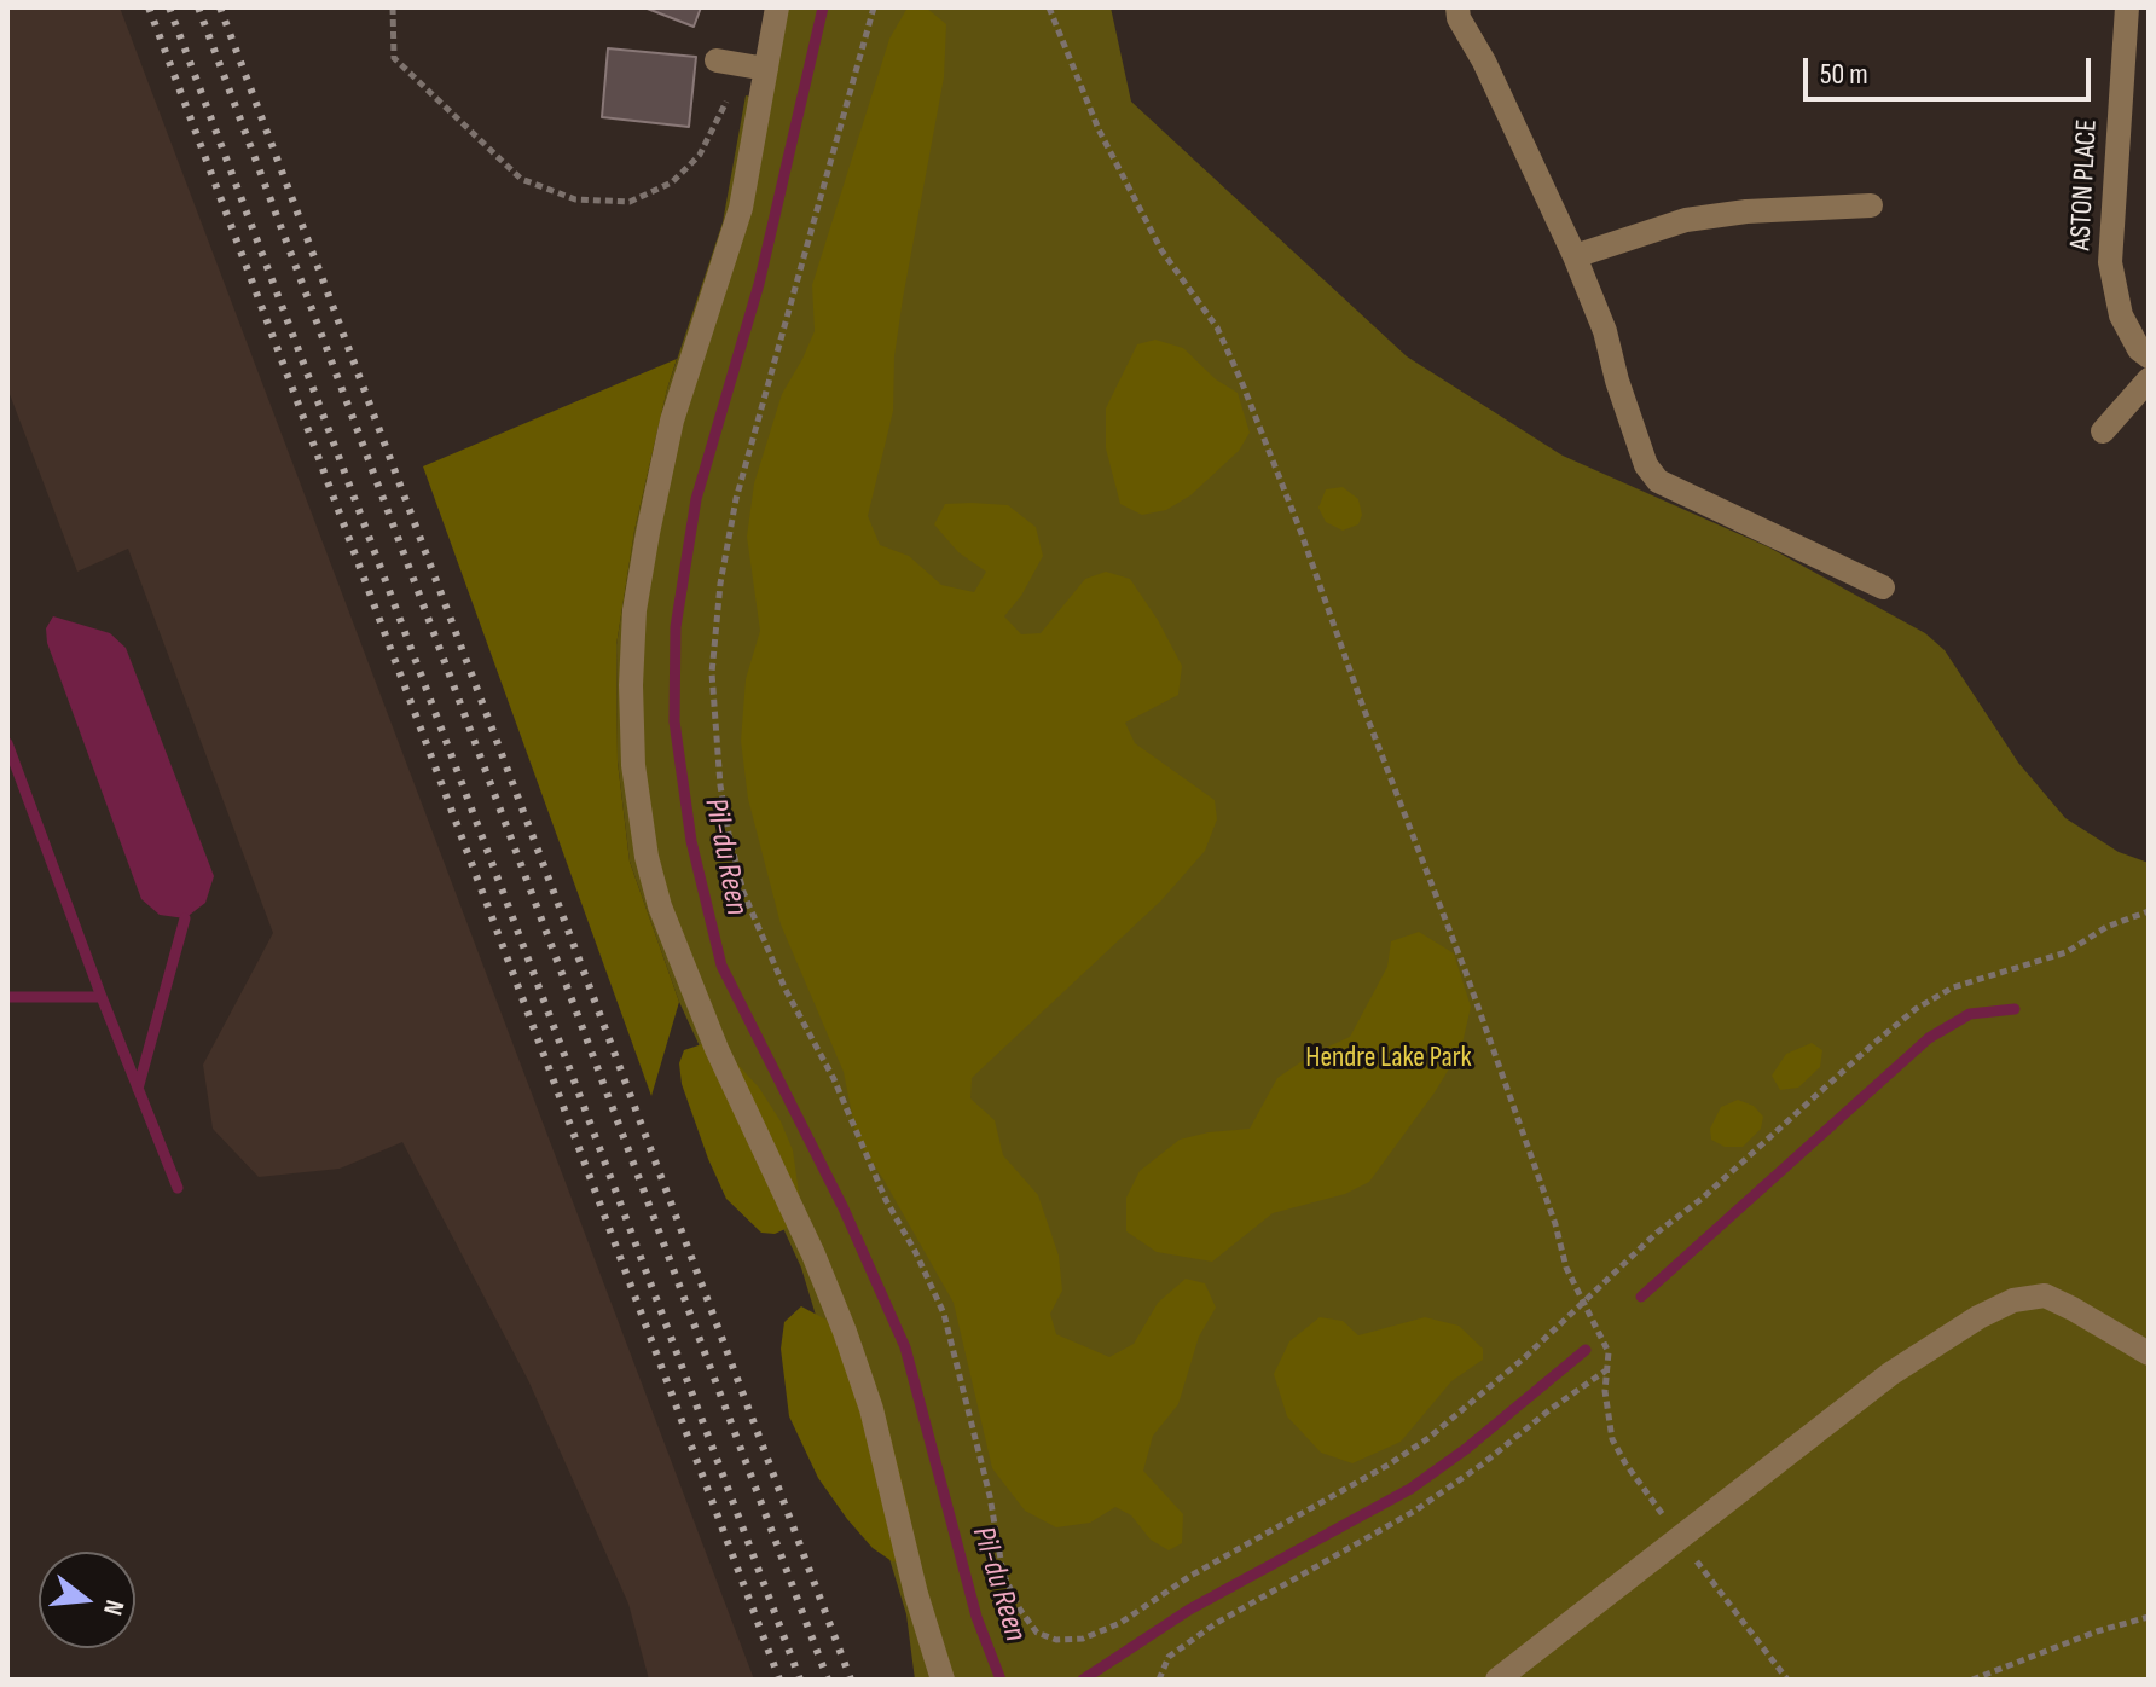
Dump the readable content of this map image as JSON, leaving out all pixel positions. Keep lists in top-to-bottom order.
{
  "streets": {
    "street": ["ASTON PLACE"]
  },
  "water": ["Pil-du Reen"],
  "parks": ["Hendre Lake Park"],
  "scale_bar": "50 m",
  "north": "right"
}
